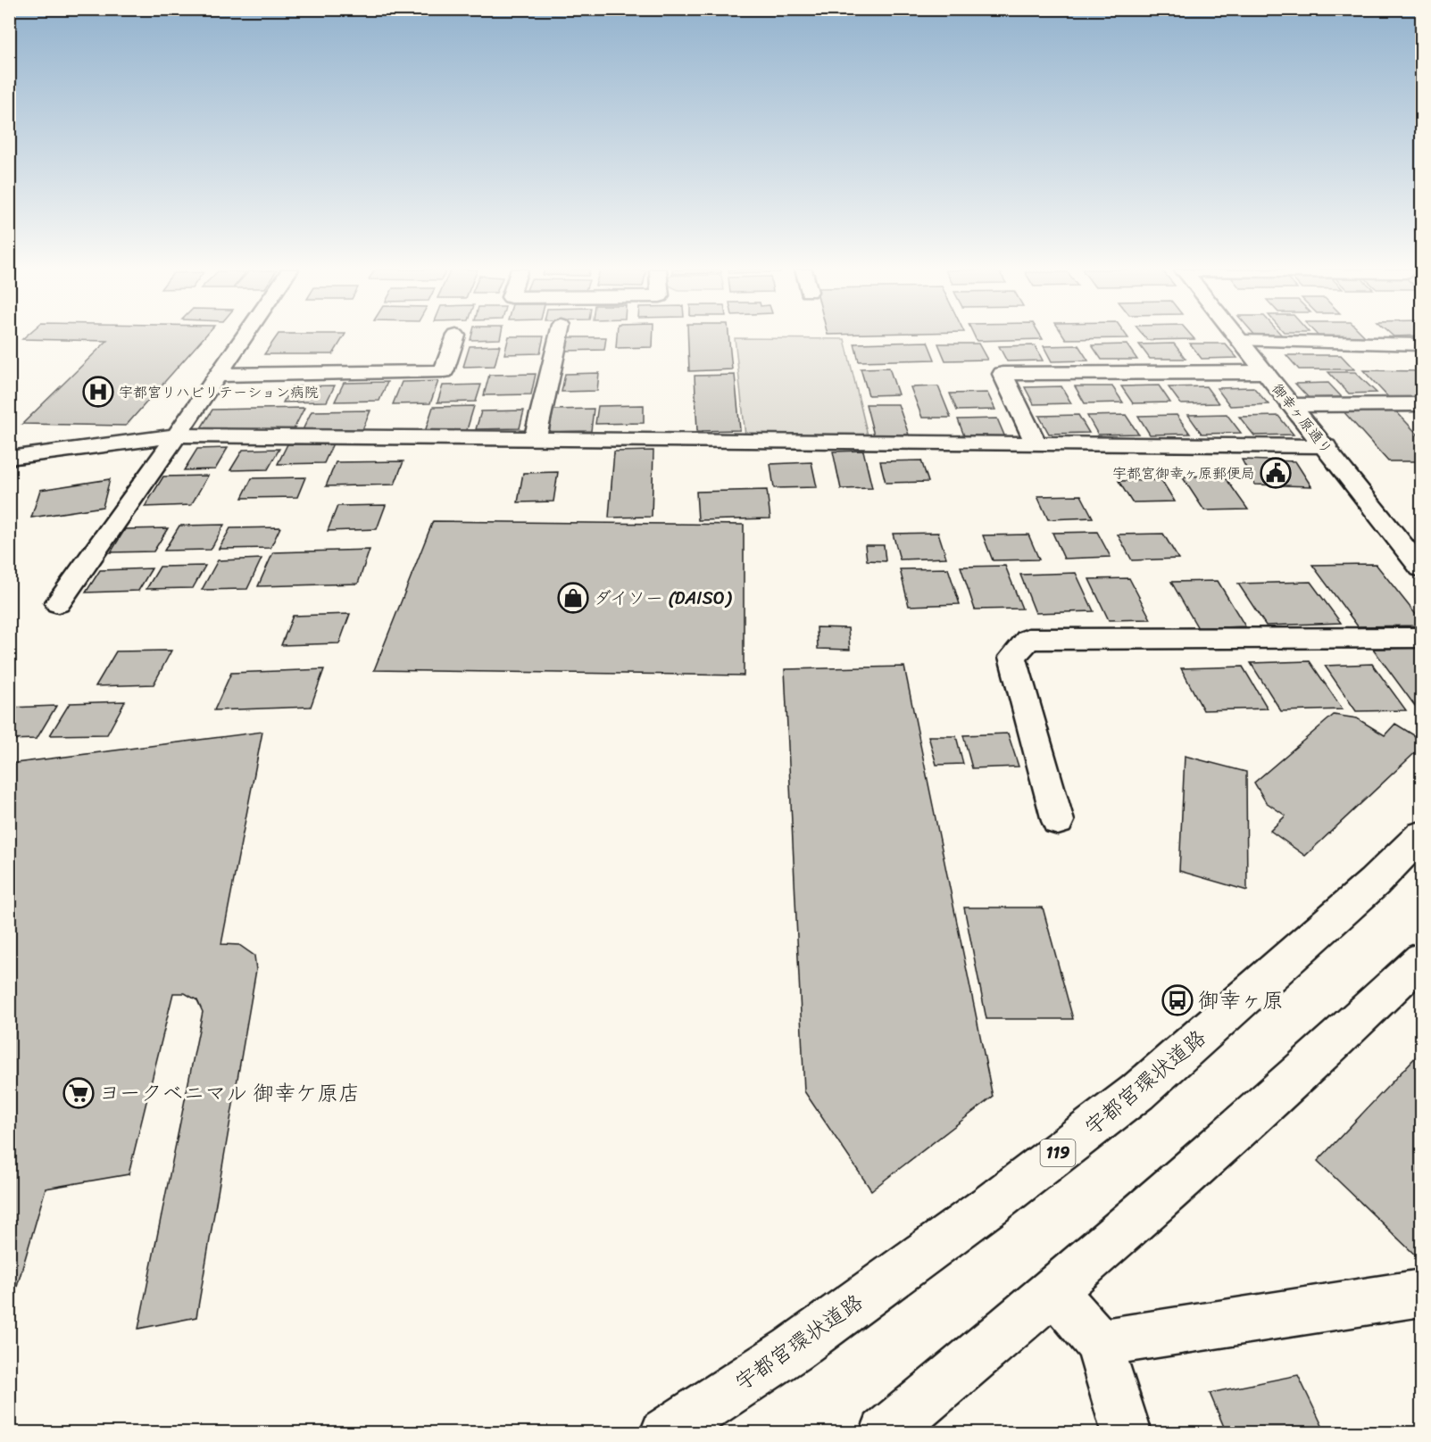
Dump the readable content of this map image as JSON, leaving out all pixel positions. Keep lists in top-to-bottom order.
{
  "streets": {
    "main road": ["御幸ヶ原通り", "宇都宮環状道路", "119"]
  },
  "places": {
    "hospital": ["宇都宮リハビリテーション病院"],
    "public building": ["宇都宮御幸ヶ原郵便局"],
    "shop": ["ダイソー (DAISO)"],
    "bus stop": ["御幸ヶ原"],
    "supermarket": ["ヨークベニマル 御幸ケ原店"]
  }
}
